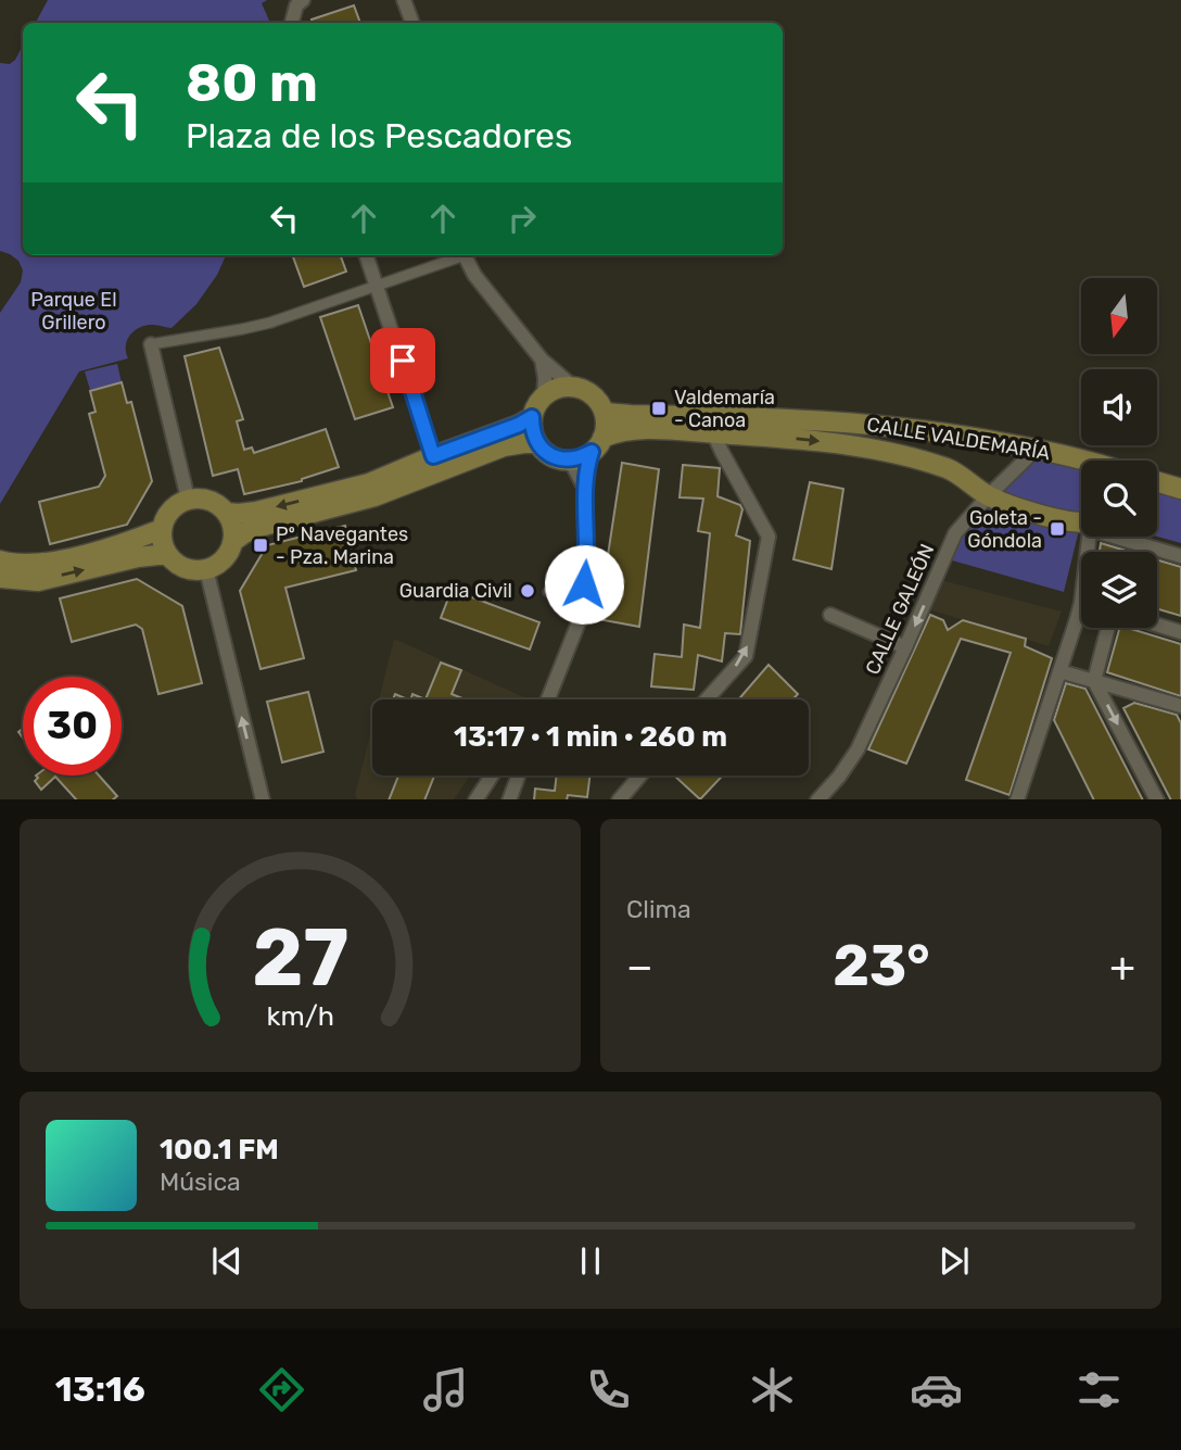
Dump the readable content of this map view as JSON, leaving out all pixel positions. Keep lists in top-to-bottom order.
{
  "streets": {
    "main road": ["CALLE VALDEMARÍA"],
    "street": ["CALLE GALEÓN"]
  },
  "crossings": [
    ["CALLE VALDEMARÍA", "CALLE GALEÓN"]
  ],
  "one_way": ["CALLE GALEÓN"],
  "parks": ["Parque El Grillero"],
  "places": {
    "transit": ["Valdemaría - Canoa", "Goleta - Góndola", "Pº Navegantes - Pza. Marina"],
    "other": ["Guardia Civil"]
  },
  "north": "bottom",
  "page": {
    "turn": ["80 m", "Plaza de los Pescadores"],
    "limit": "30",
    "trip": "13:17 · 1 min · 260 m",
    "tile": "Clima",
    "heat": ["−", "23°", "+"],
    "song": ["100.1 FM", "Música"],
    "tabs": "13:16",
    "gauge": ["27", "km/h"]
  }
}
